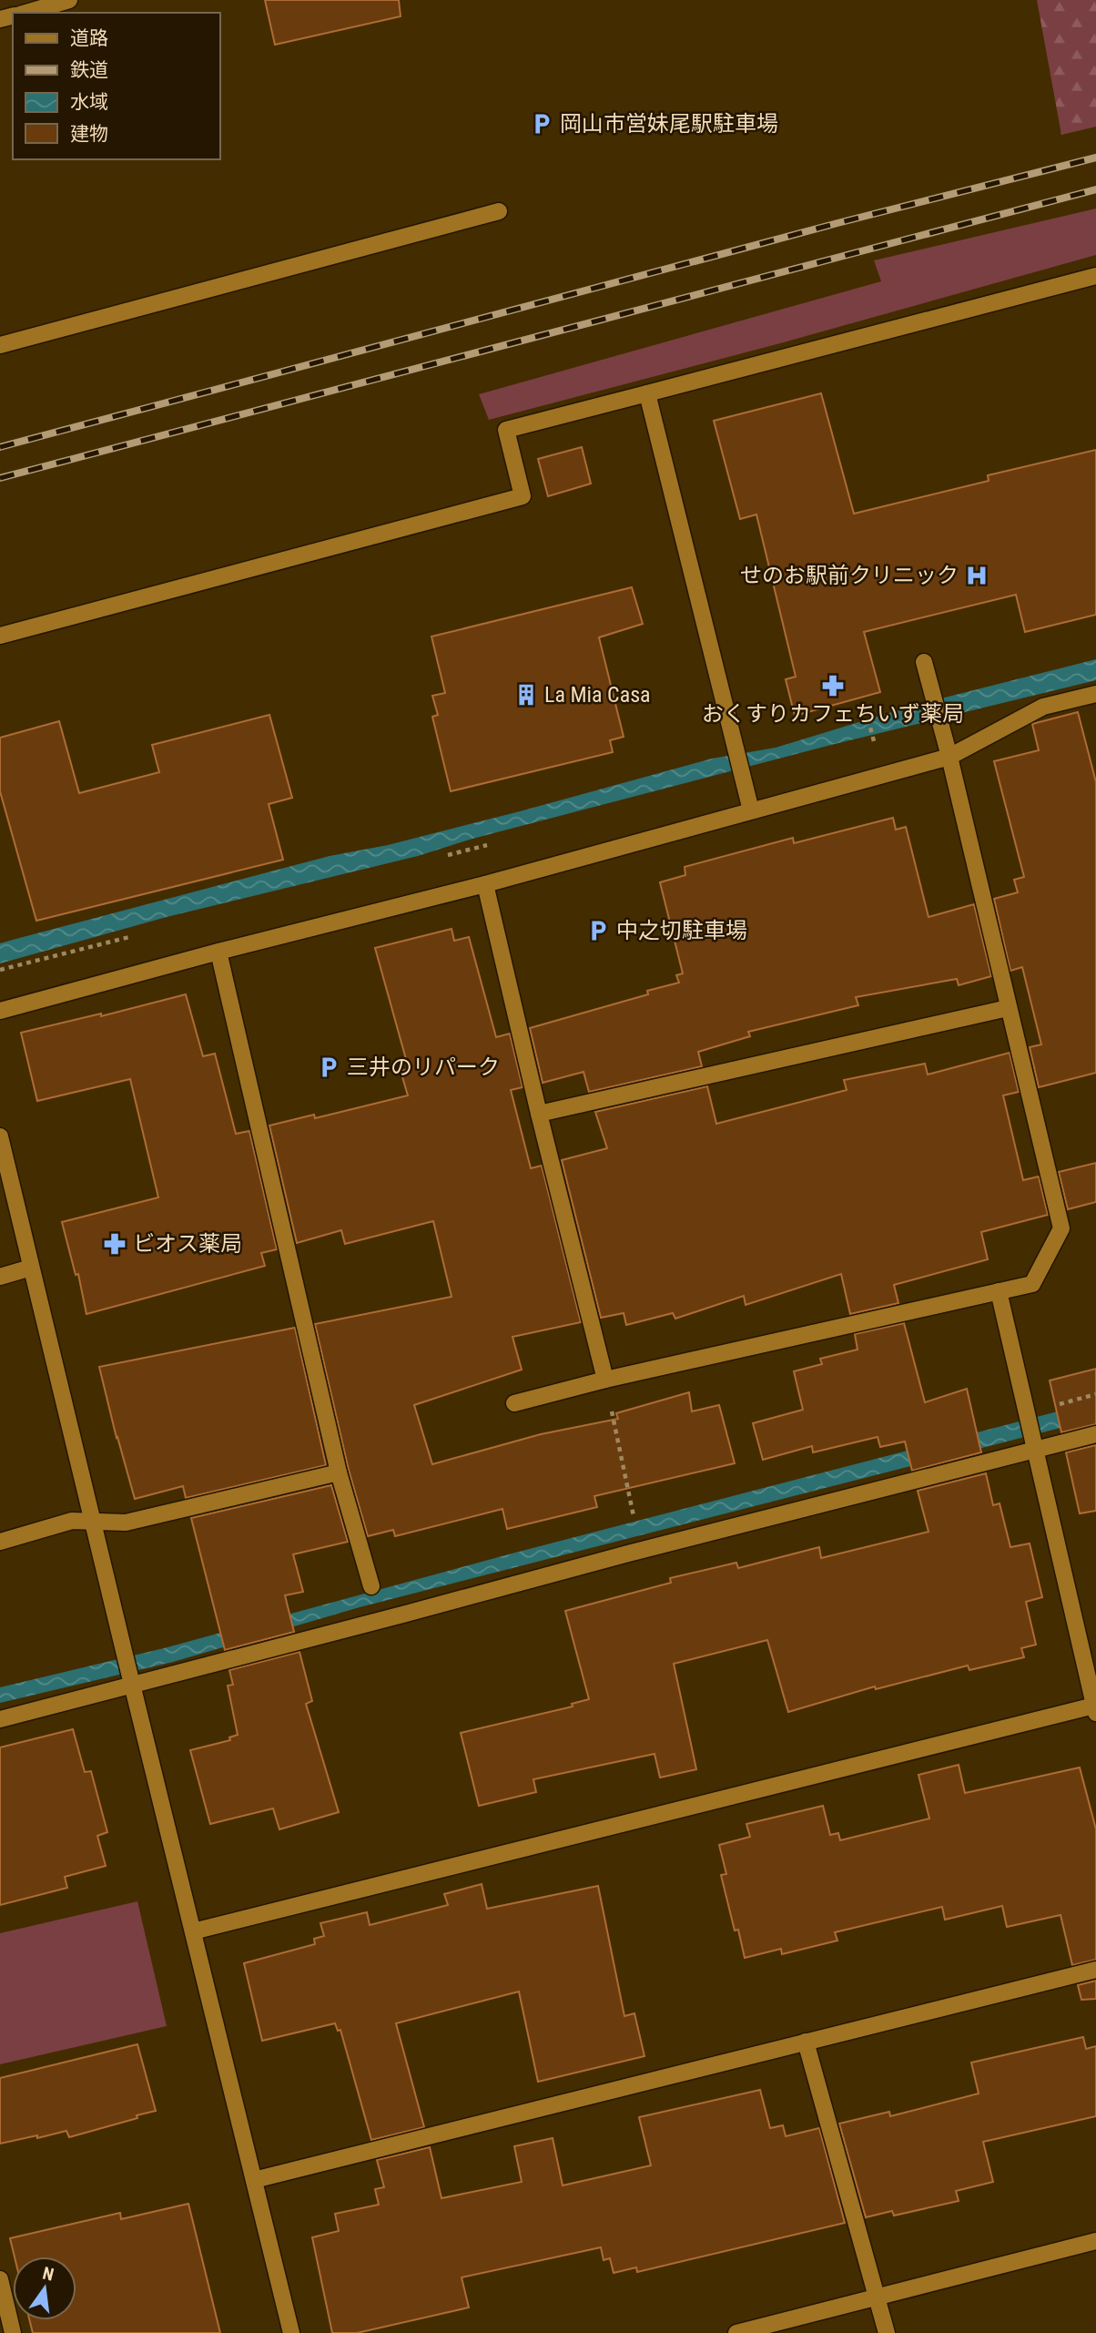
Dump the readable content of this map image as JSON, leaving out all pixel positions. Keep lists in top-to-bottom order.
{
  "places": {
    "parking": ["岡山市営妹尾駅駐車場", "中之切駐車場", "三井のリパーク"],
    "hospital": ["せのお駅前クリニック"],
    "pharmacy": ["おくすりカフェちいず薬局", "ビオス薬局"],
    "building": ["La Mia Casa"]
  },
  "legend": [
    "道路",
    "鉄道",
    "水域",
    "建物"
  ],
  "north": "top"
}
